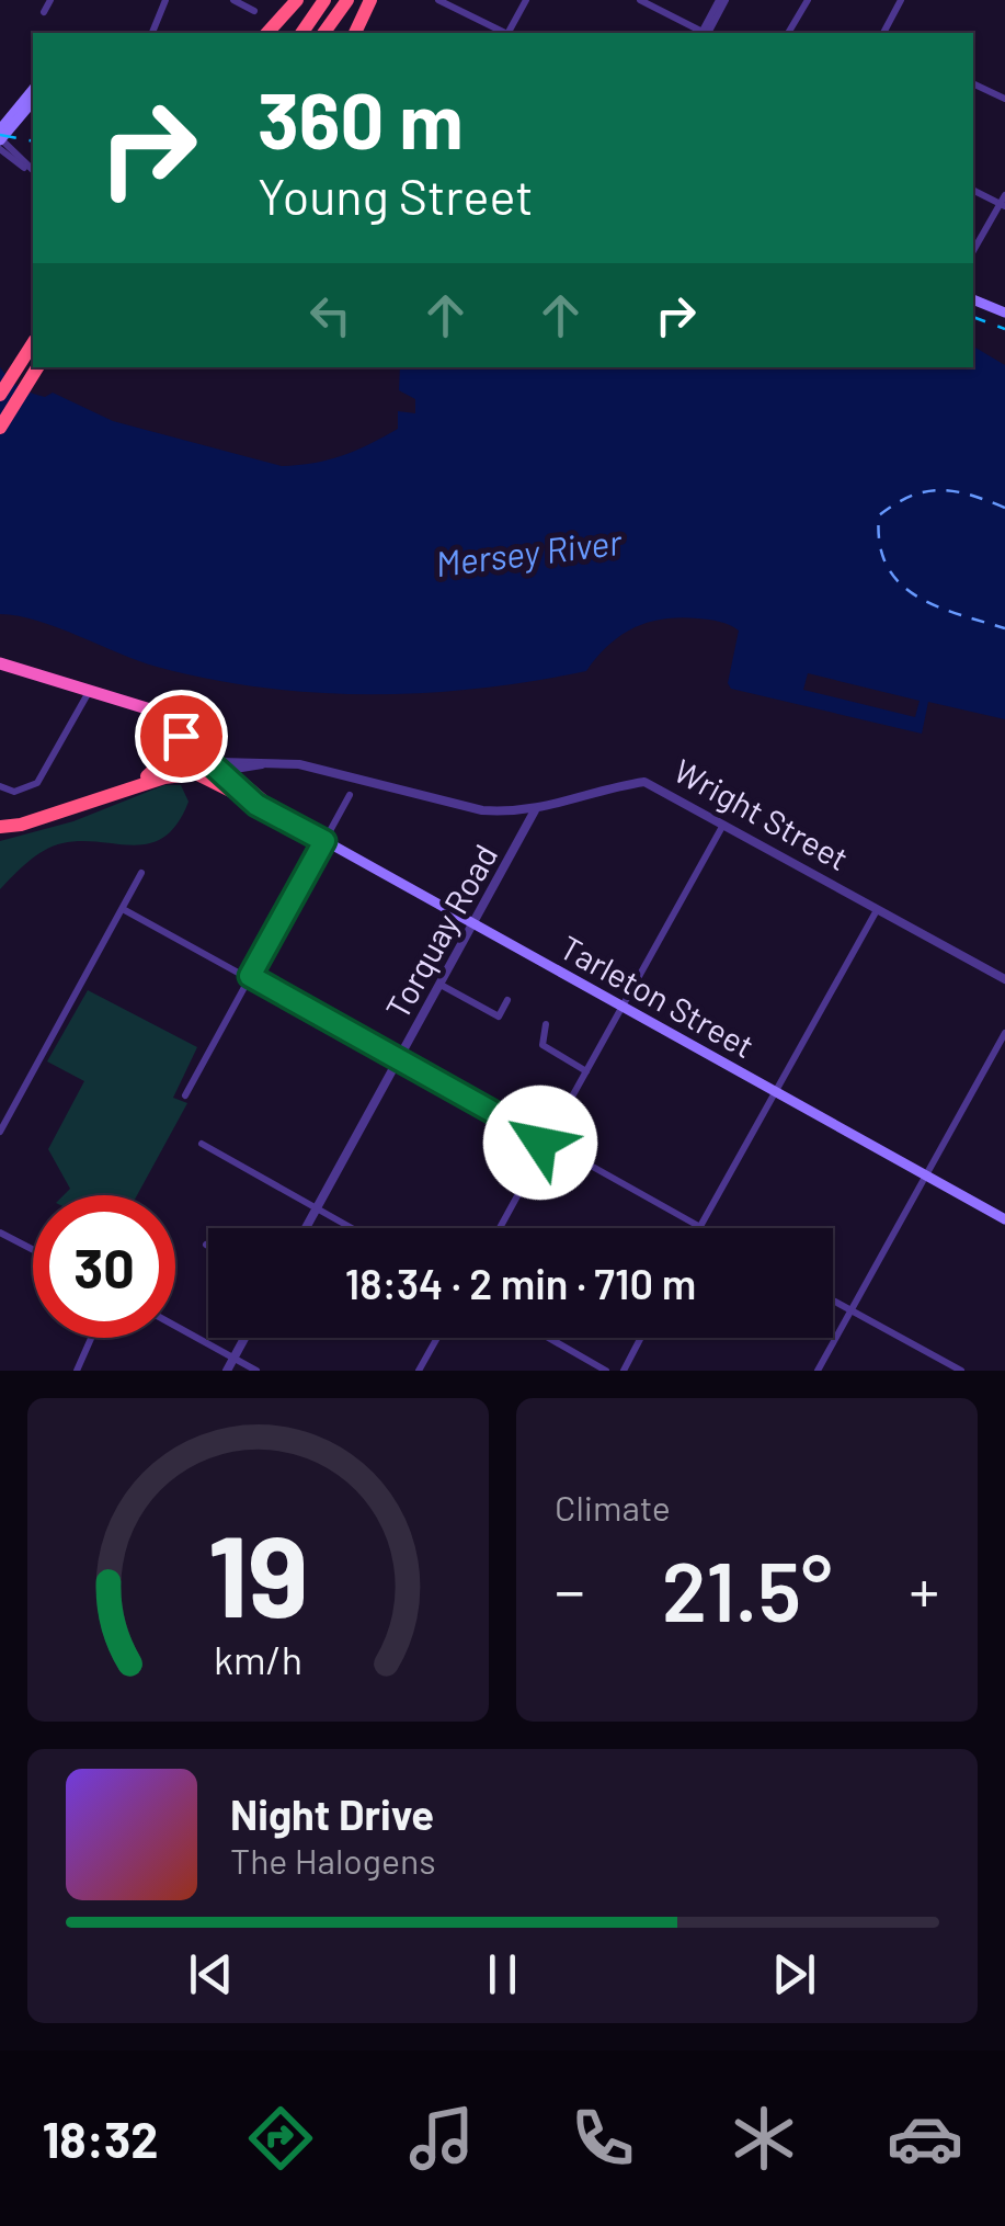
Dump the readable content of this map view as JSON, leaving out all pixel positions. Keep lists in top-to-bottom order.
{
  "streets": {
    "highway": ["Tarleton Street"],
    "street": ["Wright Street", "Torquay Road"]
  },
  "crossings": [
    ["Wright Street", "Torquay Road"],
    ["Wright Street", "Tarleton Street"],
    ["Torquay Road", "Tarleton Street"]
  ],
  "water": ["Mersey River"],
  "page": {
    "turn": ["360 m", "Young Street"],
    "limit": "30",
    "trip": "18:34 · 2 min · 710 m",
    "tile": "Climate",
    "heat": ["−", "21.5°", "+"],
    "song": ["Night Drive", "The Halogens"],
    "tabs": "18:32",
    "gauge": ["19", "km/h"]
  }
}
